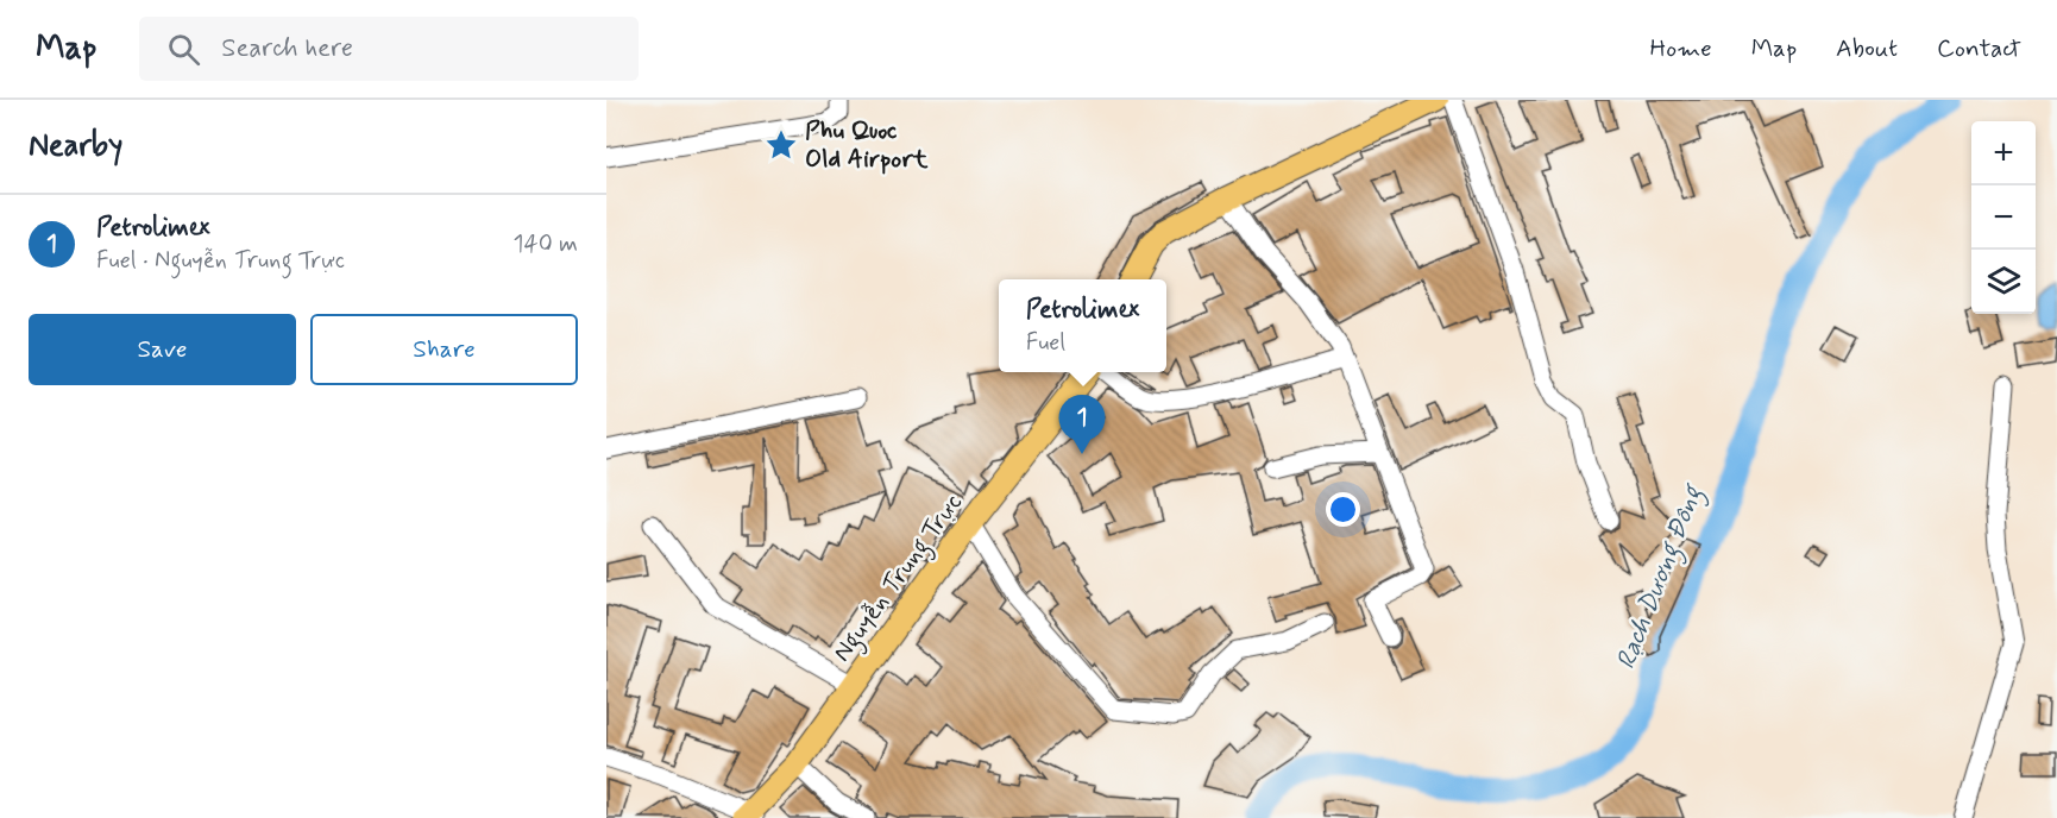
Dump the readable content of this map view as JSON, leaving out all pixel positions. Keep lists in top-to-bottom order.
{
  "streets": {
    "main road": ["Nguyễn Trung Trực"]
  },
  "water": ["Rạch Dương Đông"],
  "places": {
    "place": ["Phu Quoc Old Airport"]
  },
  "page": {
    "header": "Map",
    "search": "Search here",
    "nav": [
      "Home",
      "Map",
      "About",
      "Contact"
    ],
    "heading": "Nearby",
    "map_buttons": ["+", "−"],
    "list": [
      {
        "mark": "1",
        "name": "Petrolimex",
        "note": "Fuel · Nguyễn Trung Trực",
        "value": "140 m"
      }
    ],
    "popup": ["Petrolimex", "Fuel"],
    "buttons": ["Save", "Share"],
    "pins": "1"
  }
}
